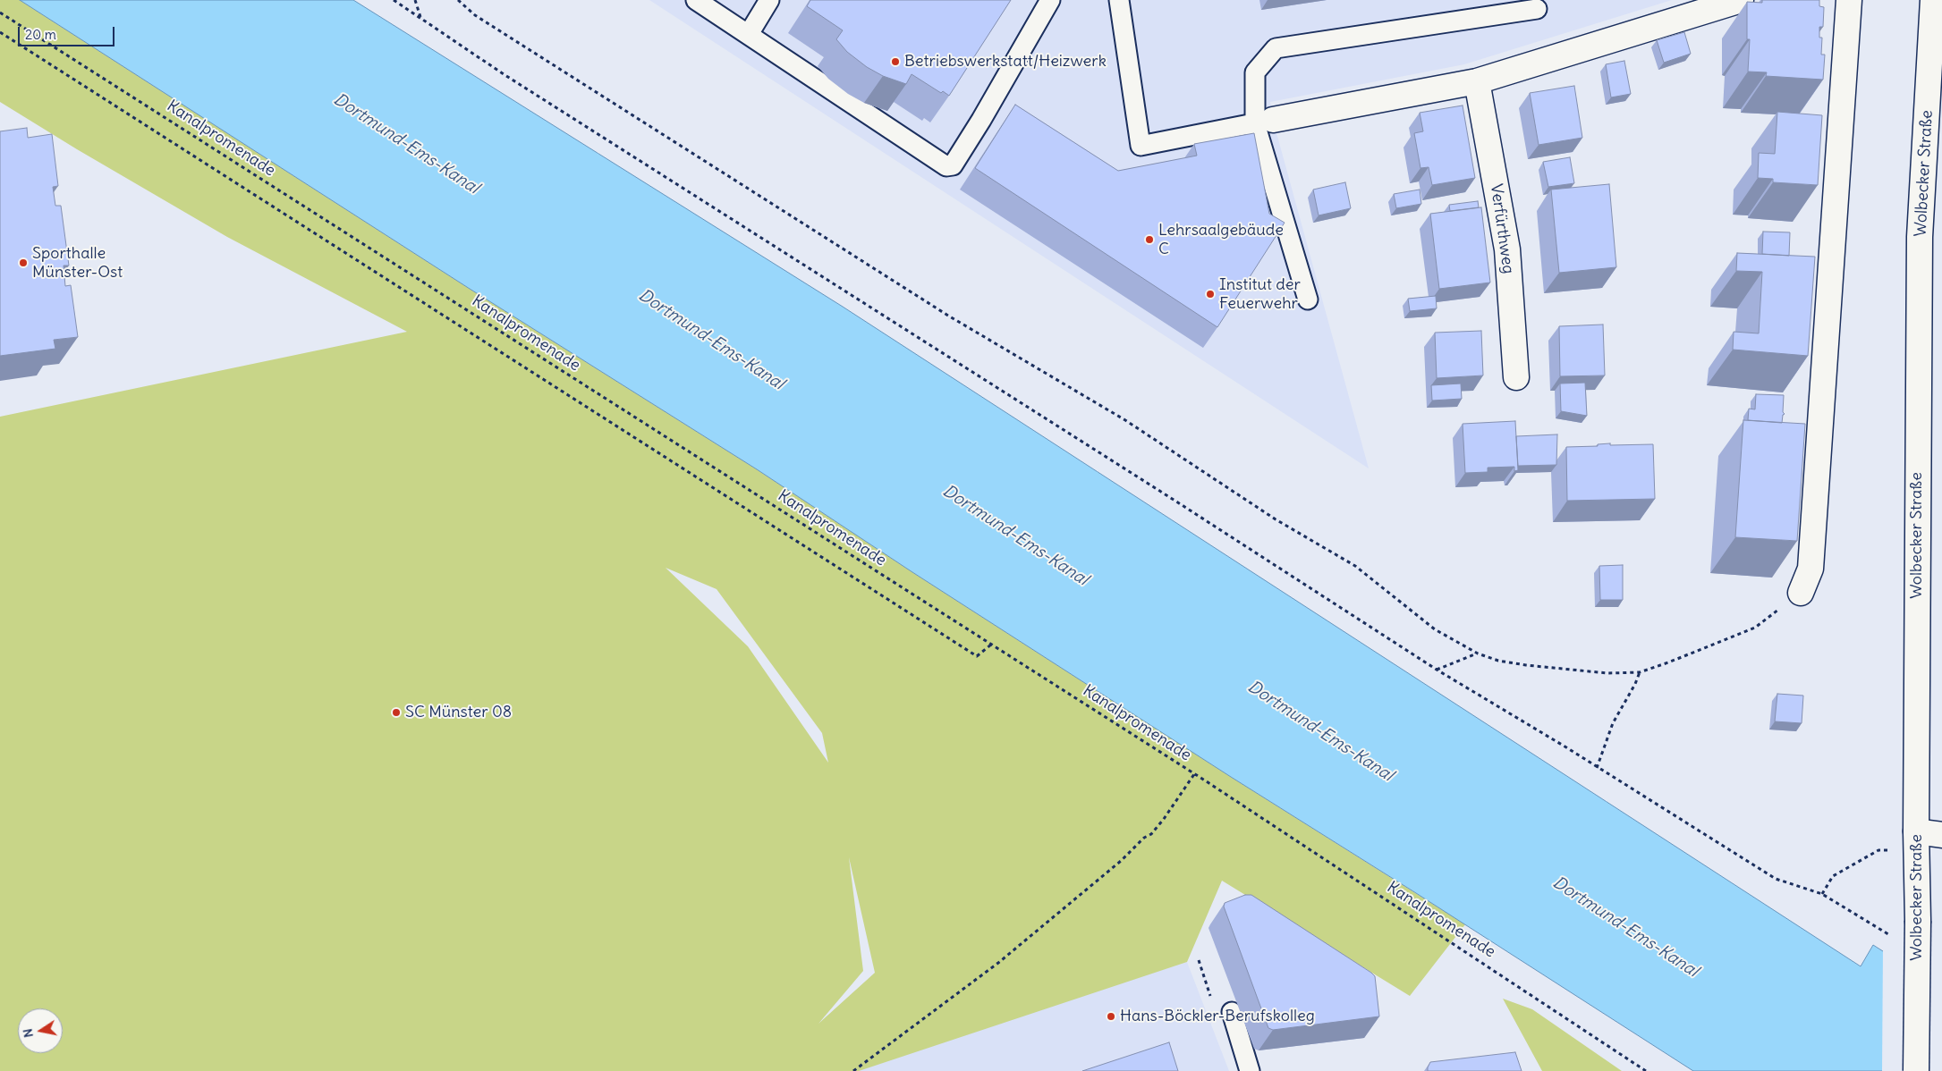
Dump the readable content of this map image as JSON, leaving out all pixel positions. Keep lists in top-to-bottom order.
{
  "streets": {
    "street": ["Wolbecker Straße", "Verfürthweg"],
    "path": ["Kanalpromenade"]
  },
  "water": ["Dortmund-Ems-Kanal"],
  "places": [
    "Betriebswerkstatt/Heizwerk",
    "Lehrsaalgebäude C",
    "Sporthalle Münster-Ost",
    "Institut der Feuerwehr",
    "SC Münster 08",
    "Hans-Böckler-Berufskolleg"
  ],
  "scale_bar": "20 m",
  "north": "left"
}
